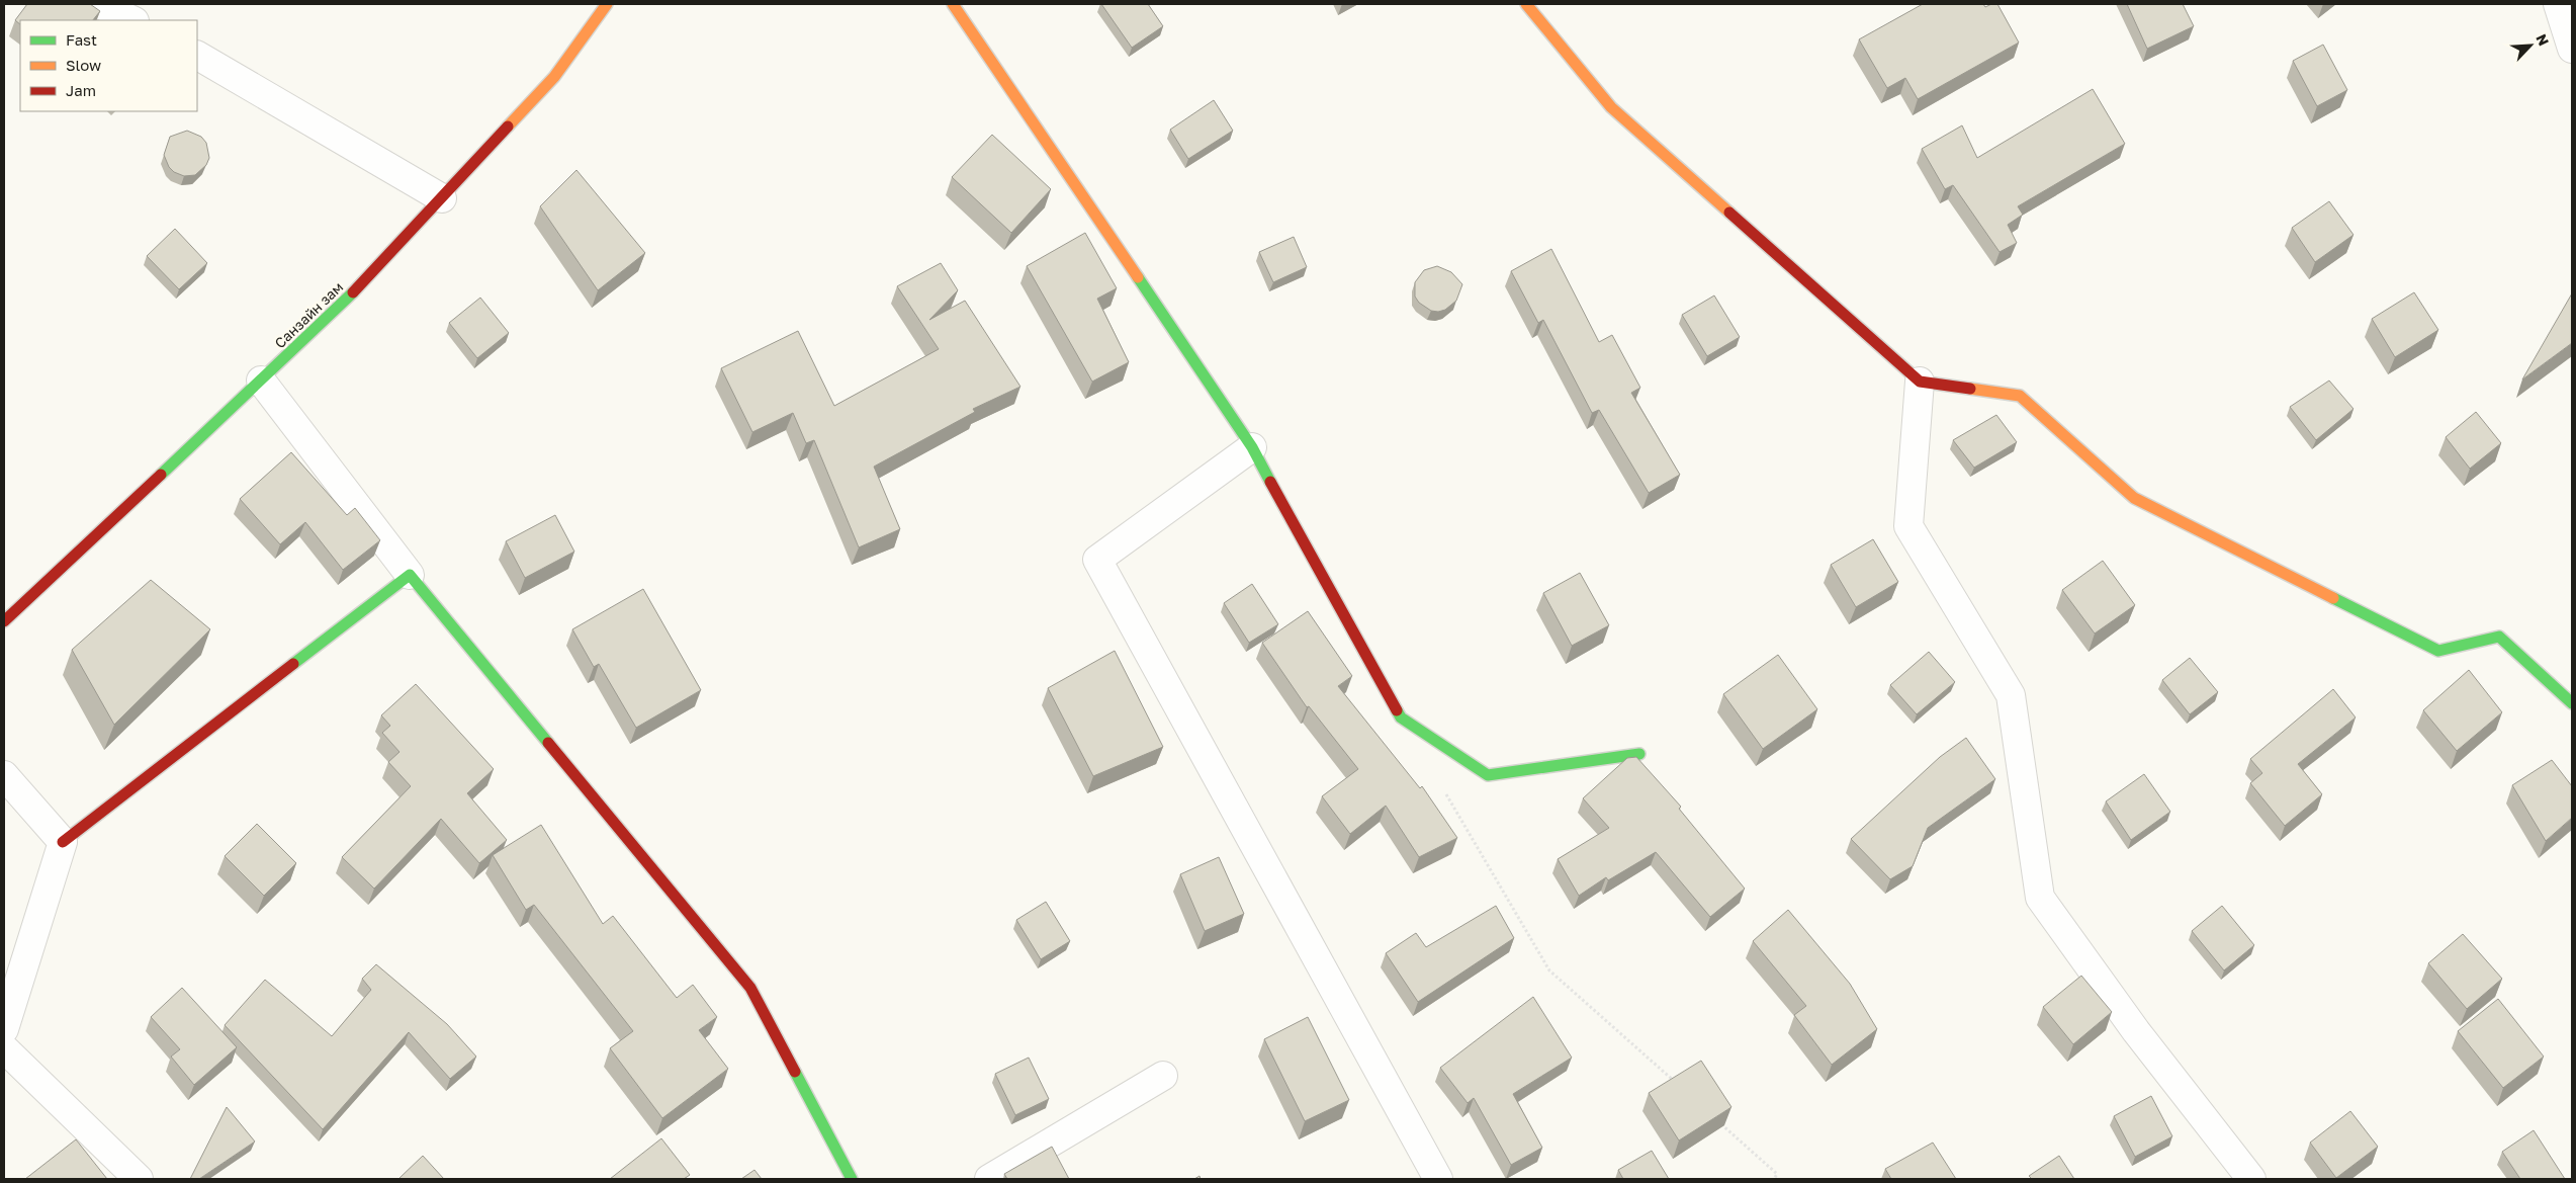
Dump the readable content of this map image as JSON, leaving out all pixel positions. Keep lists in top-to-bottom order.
{
  "streets": {
    "street": ["Санзайн зам"]
  },
  "legend": ["Fast", "Slow", "Jam"],
  "north": "top right"
}
